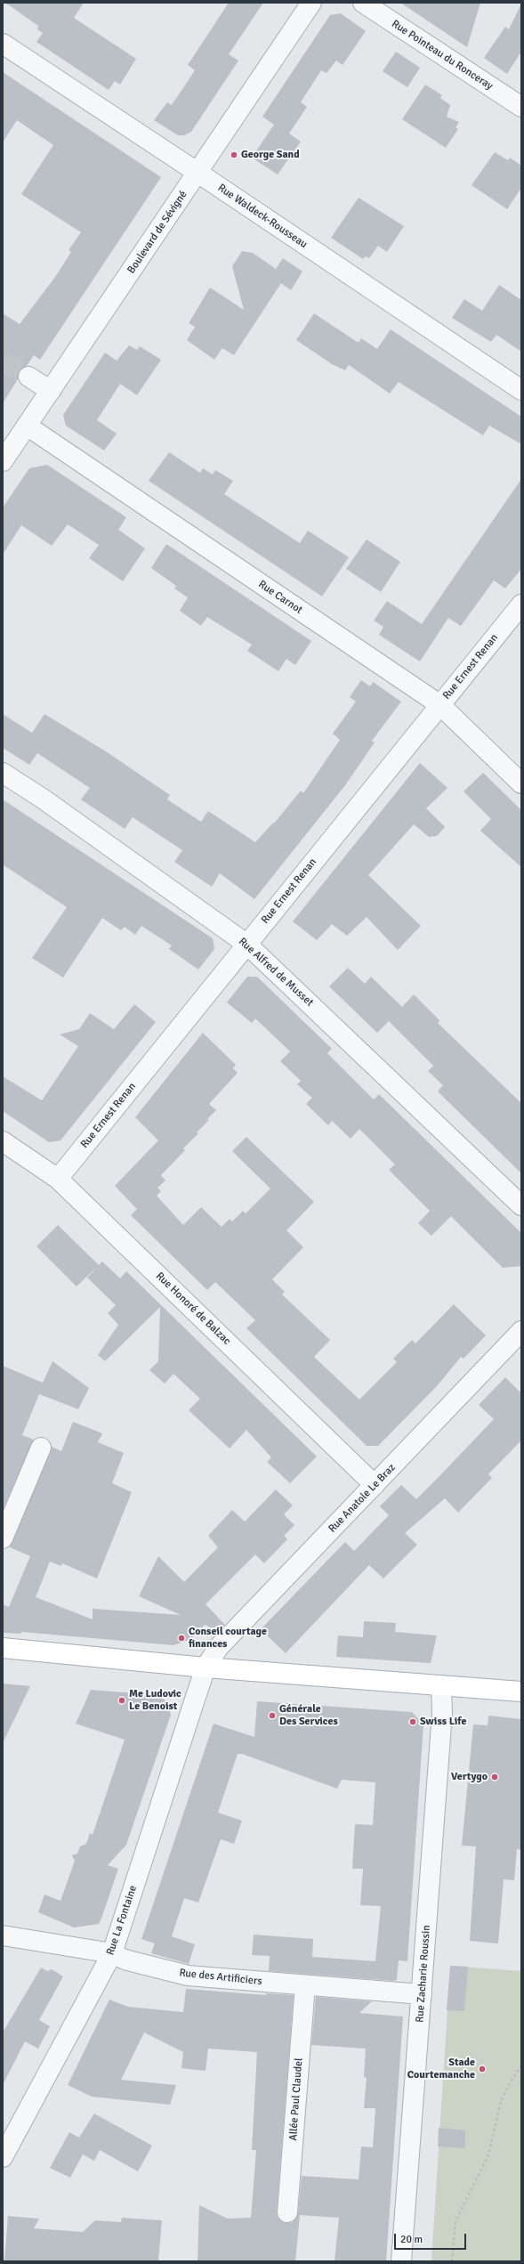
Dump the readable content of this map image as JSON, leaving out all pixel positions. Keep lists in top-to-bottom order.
{
  "streets": {
    "street": [
      "Rue Pointeau du Ronceray",
      "Rue Waldeck-Rousseau",
      "Boulevard de Sévigné",
      "Rue Carnot",
      "Rue Ernest Renan",
      "Rue Alfred de Musset",
      "Rue Honoré de Balzac",
      "Rue Anatole Le Braz",
      "Rue La Fontaine",
      "Rue Zacharie Roussin",
      "Rue des Artificiers",
      "Allée Paul Claudel"
    ]
  },
  "crossings": [
    ["Rue Waldeck-Rousseau", "Boulevard de Sévigné"],
    ["Boulevard de Sévigné", "Rue Carnot"],
    ["Rue Carnot", "Rue Ernest Renan"],
    ["Rue Ernest Renan", "Rue Alfred de Musset"],
    ["Rue Ernest Renan", "Rue Honoré de Balzac"],
    ["Rue Honoré de Balzac", "Rue Anatole Le Braz"],
    ["Rue Anatole Le Braz", "Rue La Fontaine"],
    ["Rue La Fontaine", "Rue des Artificiers"],
    ["Rue Zacharie Roussin", "Rue des Artificiers"],
    ["Rue des Artificiers", "Allée Paul Claudel"]
  ],
  "places": [
    "George Sand",
    "Conseil courtage finances",
    "Me Ludovic Le Benoist",
    "Générale Des Services",
    "Swiss Life",
    "Vertygo",
    "Stade Courtemanche"
  ],
  "scale_bar": "20 m"
}
